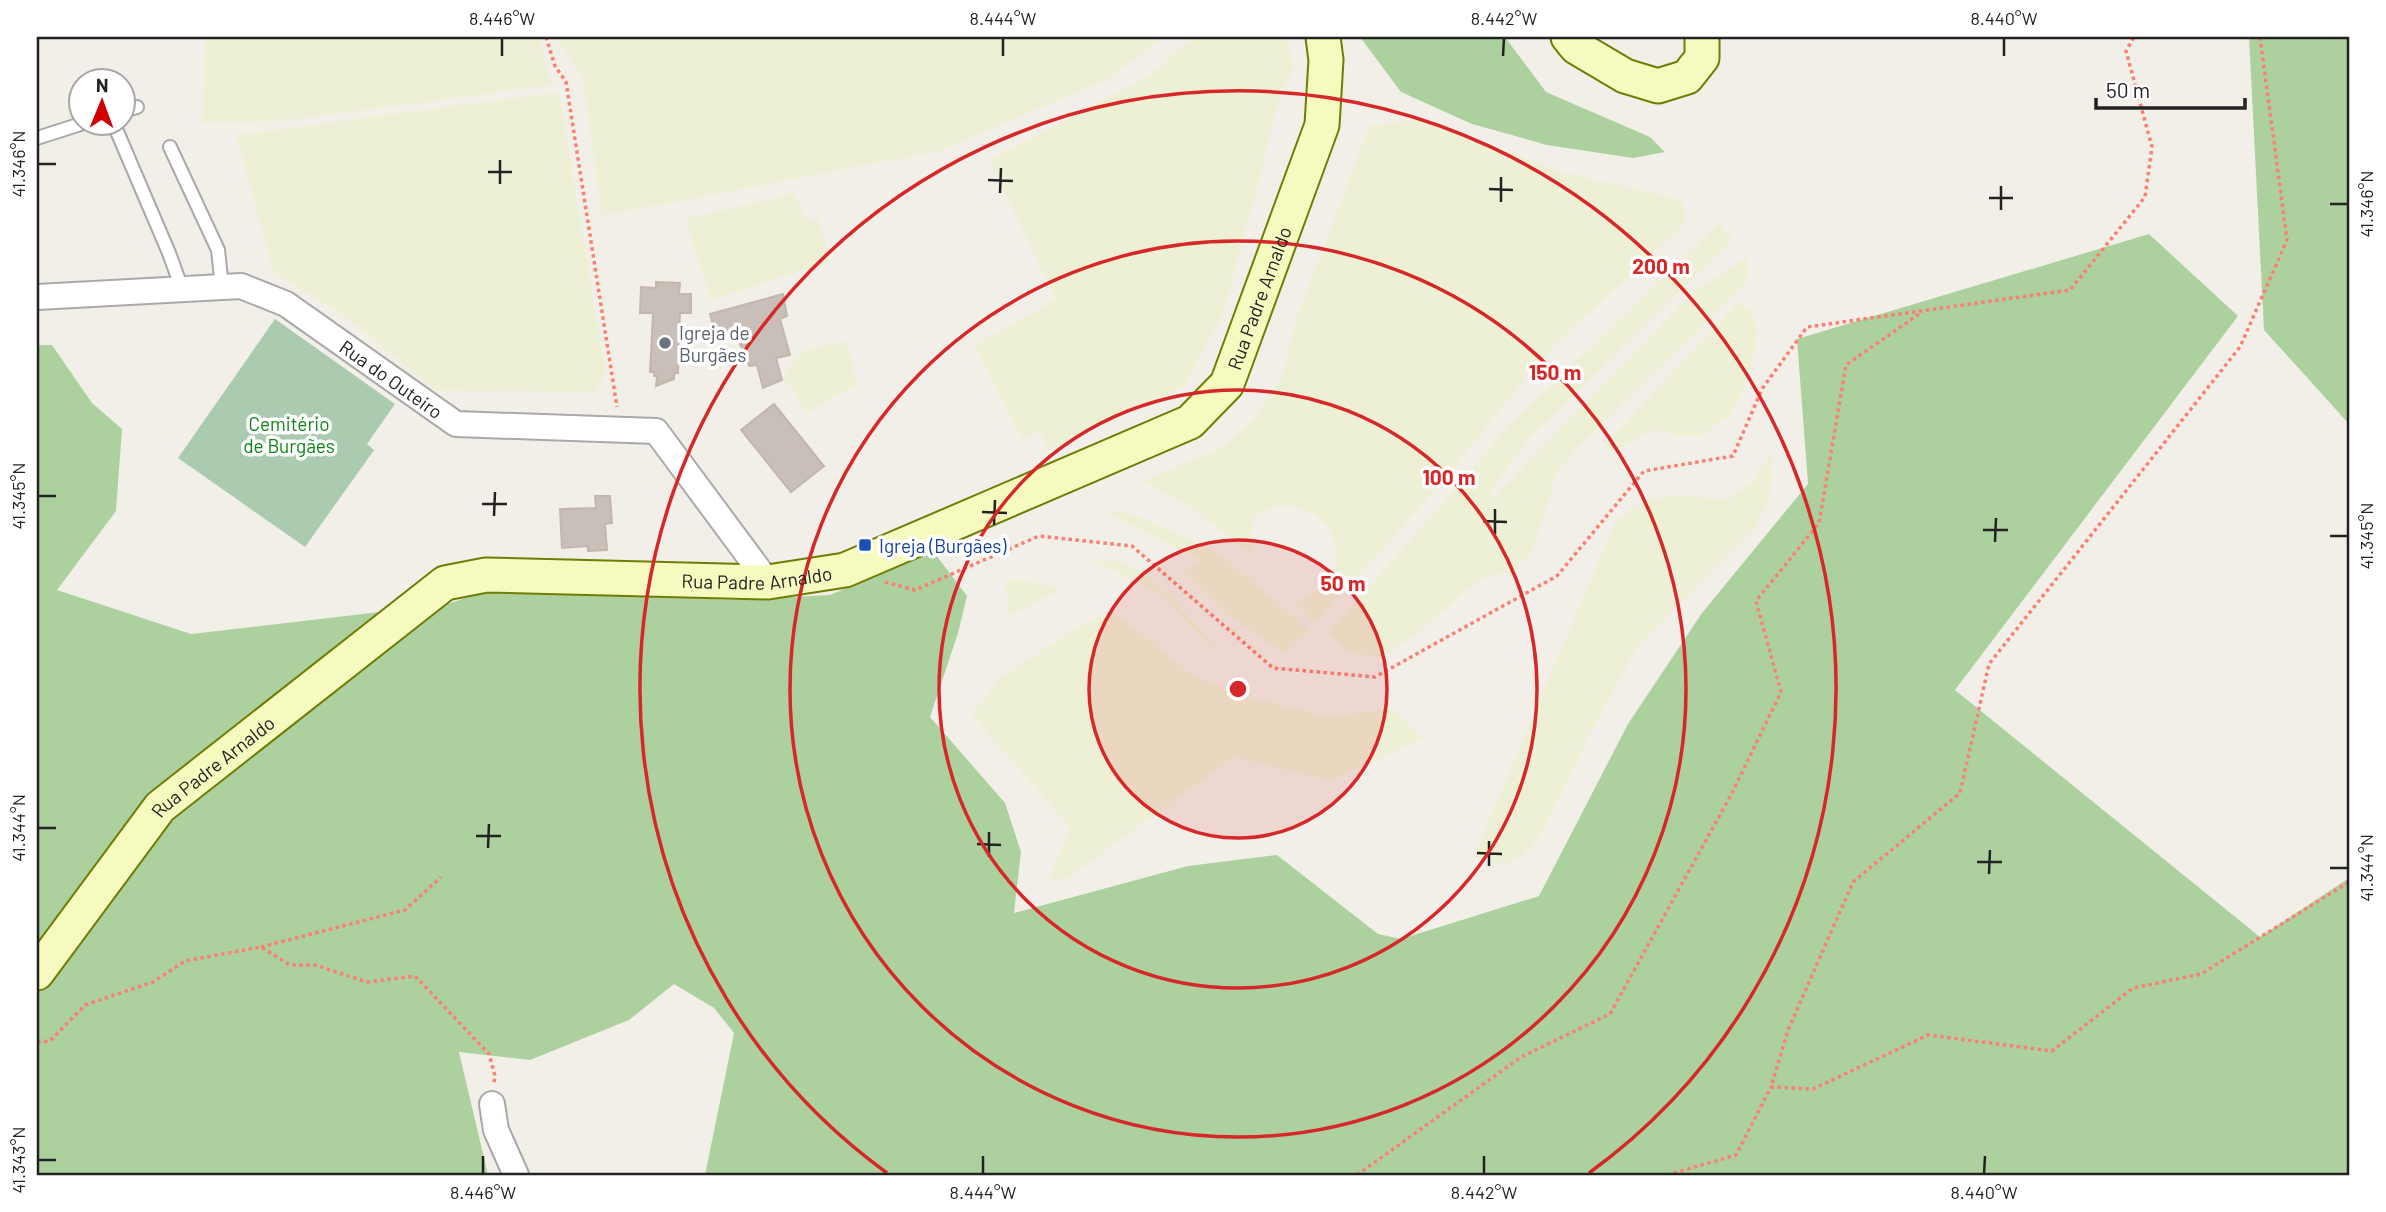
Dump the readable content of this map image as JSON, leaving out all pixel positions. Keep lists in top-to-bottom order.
{
  "streets": {
    "street": ["Rua Padre Arnaldo", "Rua do Outeiro"]
  },
  "crossings": [
    ["Rua Padre Arnaldo", "Rua do Outeiro"]
  ],
  "parks": ["Cemitério de Burgães"],
  "places": {
    "other": ["Igreja de Burgães"],
    "transit": ["Igreja (Burgães)"]
  },
  "scale_bar": "50 m",
  "north": "top",
  "coordinates": [
    "8.446°W",
    "8.444°W",
    "8.442°W",
    "8.440°W",
    "41.346°N",
    "41.345°N",
    "41.344°N",
    "41.343°N"
  ],
  "rings": [
    "200 m",
    "150 m",
    "100 m",
    "50 m"
  ]
}
